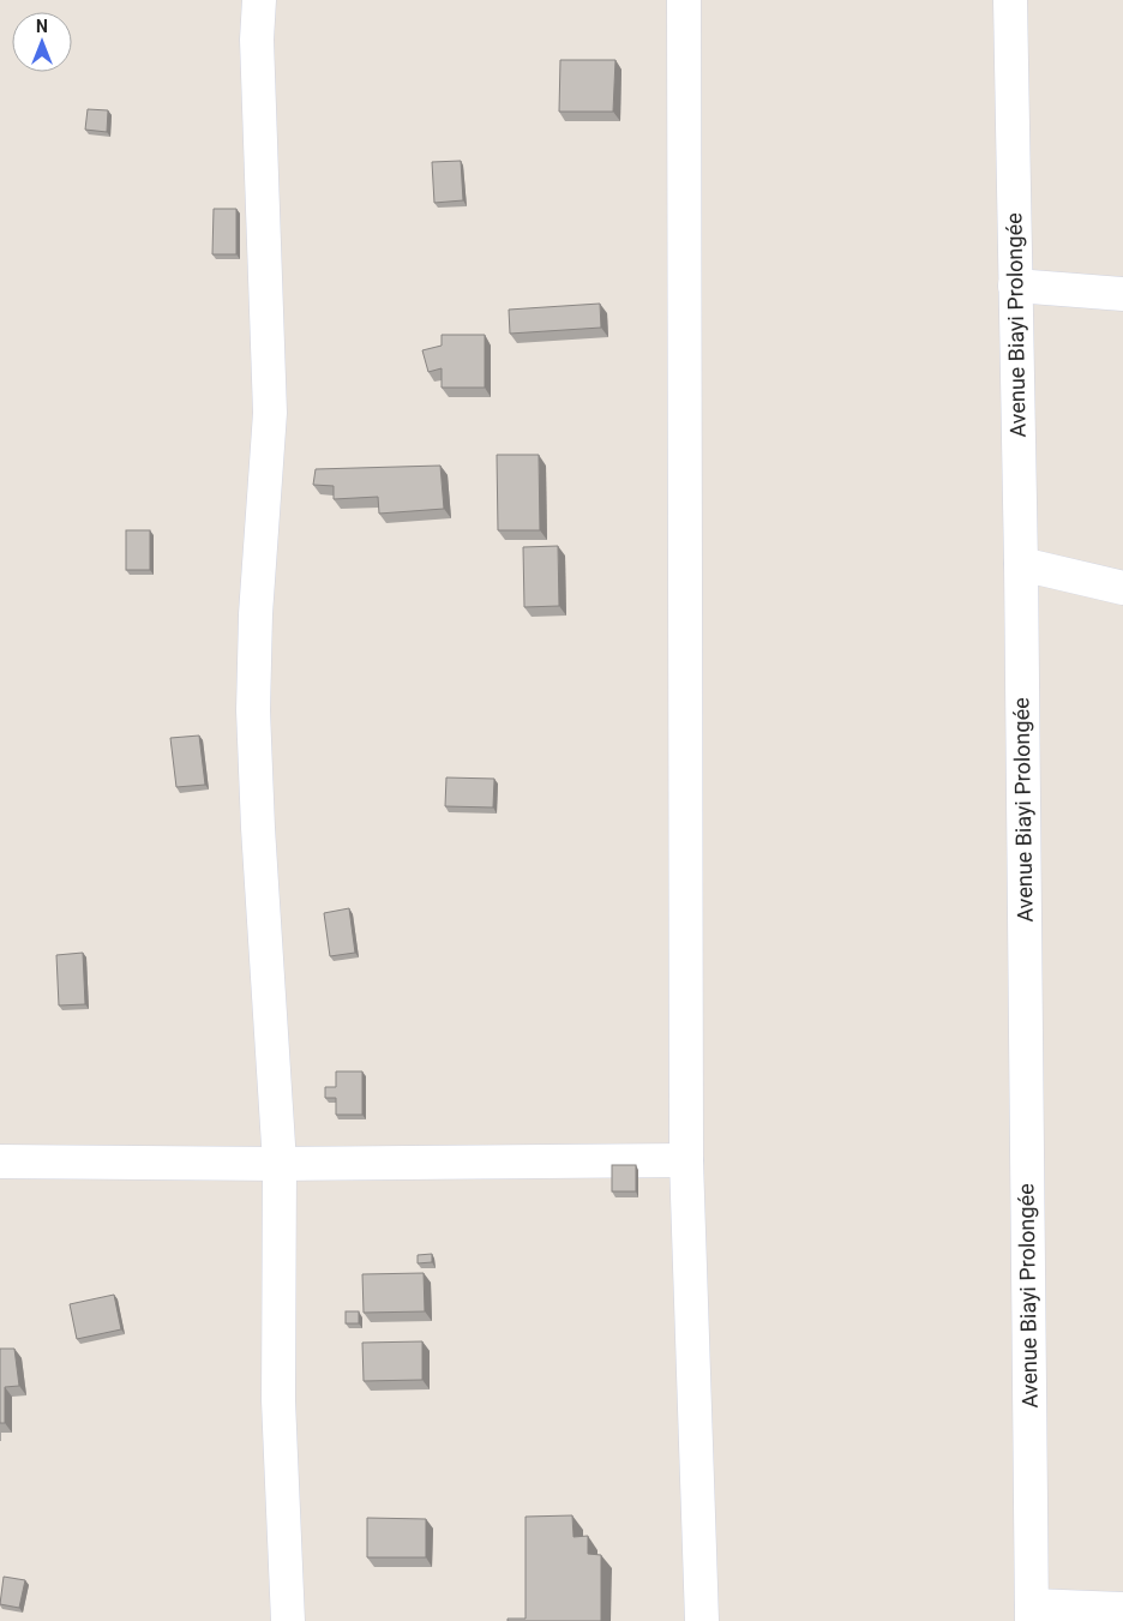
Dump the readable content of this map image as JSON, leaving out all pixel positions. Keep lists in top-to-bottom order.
{
  "streets": {
    "street": ["Avenue Biayi Prolongée"]
  },
  "north": "top"
}
